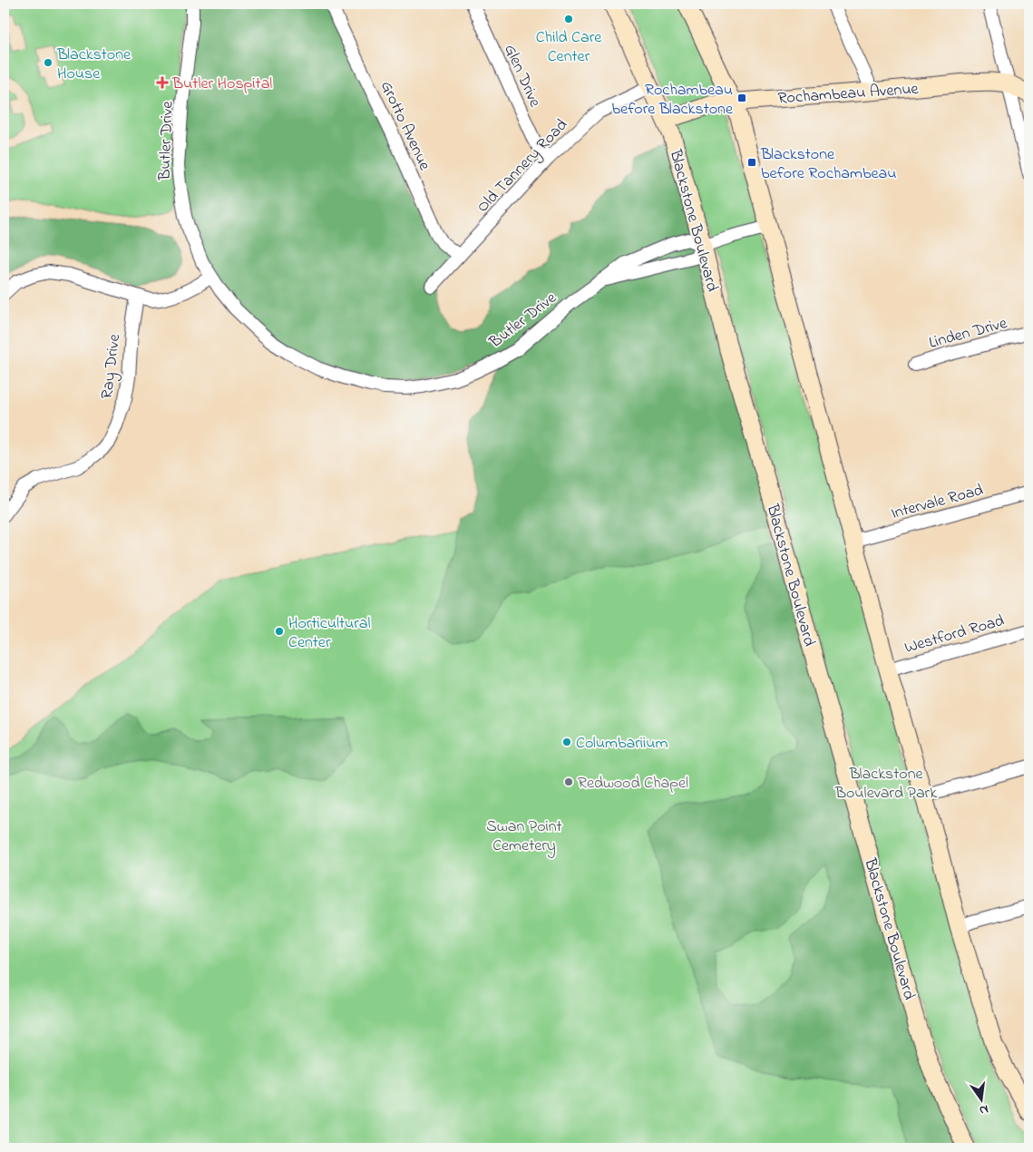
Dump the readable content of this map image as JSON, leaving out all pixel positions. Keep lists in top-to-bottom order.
{
  "streets": {
    "main road": ["Rochambeau Avenue", "Blackstone Boulevard"],
    "street": [
      "Glen Drive",
      "Grotto Avenue",
      "Butler Drive",
      "Old Tannery Road",
      "Linden Drive",
      "Ray Drive",
      "Intervale Road",
      "Westford Road"
    ]
  },
  "crossings": [
    ["Glen Drive", "Old Tannery Road"],
    ["Rochambeau Avenue", "Blackstone Boulevard"],
    ["Grotto Avenue", "Old Tannery Road"],
    ["Butler Drive", "Blackstone Boulevard"],
    ["Old Tannery Road", "Blackstone Boulevard"]
  ],
  "parks": ["Blackstone Boulevard Park", "Swan Point Cemetery"],
  "places": {
    "other": [
      "Child Care Center",
      "Blackstone House",
      "Horticultural Center",
      "Columbariium",
      "Redwood Chapel"
    ],
    "health": ["Butler Hospital"],
    "transit": ["Rochambeau before Blackstone", "Blackstone before Rochambeau"]
  },
  "north": "bottom"
}
